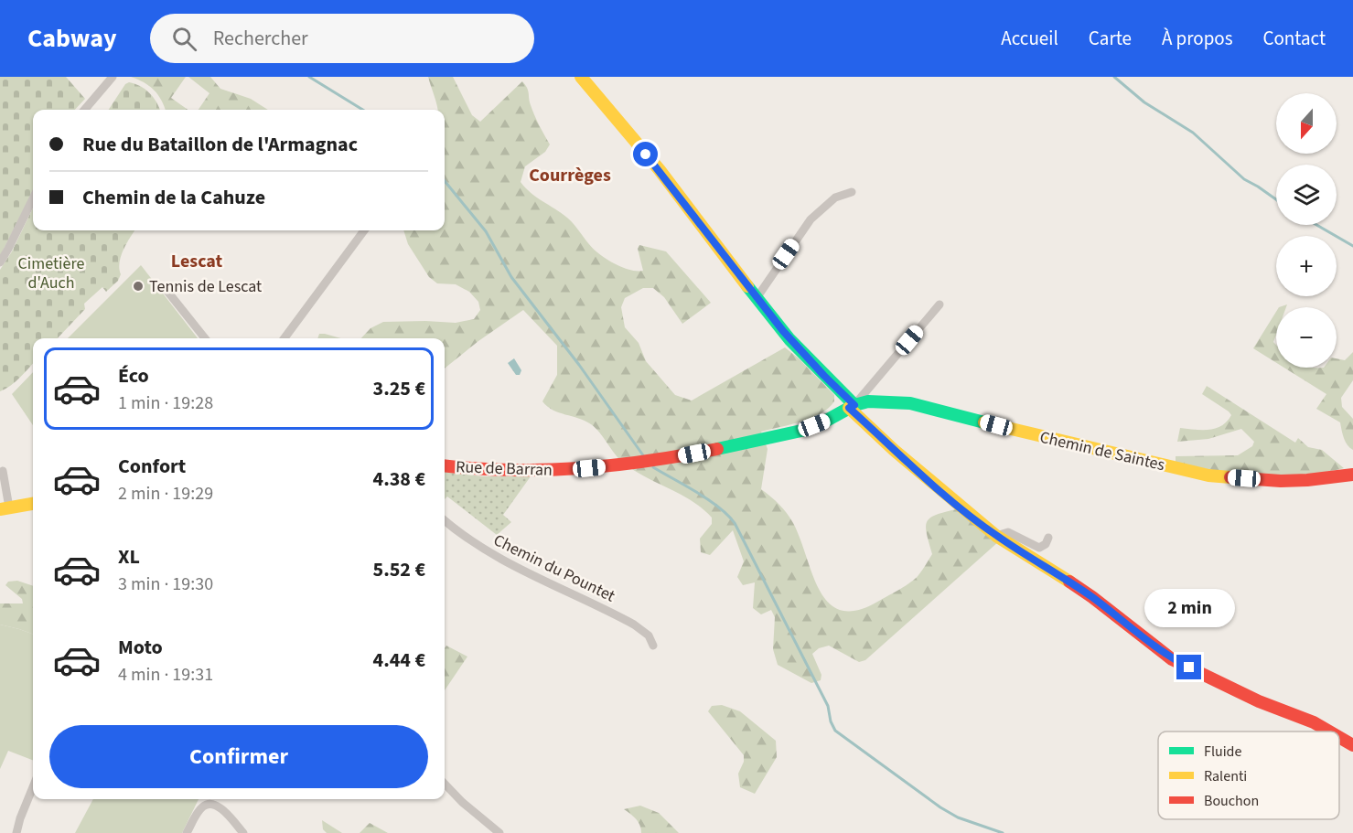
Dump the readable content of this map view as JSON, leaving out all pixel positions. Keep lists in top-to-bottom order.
{
  "streets": {
    "street": ["Chemin de Saintes", "Rue de Barran", "Chemin du Pountet"]
  },
  "crossings": [
    ["Chemin de Saintes", "Rue de Barran"]
  ],
  "districts": ["Courrèges", "Lescat"],
  "parks": ["Cimetière d'Auch"],
  "places": ["Tennis de Lescat"],
  "legend": ["Fluide", "Ralenti", "Bouchon"],
  "north": "bottom",
  "page": {
    "header": "Cabway",
    "search": "Rechercher",
    "nav": [
      "Accueil",
      "Carte",
      "À propos",
      "Contact"
    ],
    "map_buttons": ["+", "−"],
    "banner": ["Rue du Bataillon de l'Armagnac", "Chemin de la Cahuze"],
    "list": [
      {
        "name": "Éco",
        "note": "1 min · 19:28",
        "value": "3.25 €"
      },
      {
        "name": "Confort",
        "note": "2 min · 19:29",
        "value": "4.38 €"
      },
      {
        "name": "XL",
        "note": "3 min · 19:30",
        "value": "5.52 €"
      },
      {
        "name": "Moto",
        "note": "4 min · 19:31",
        "value": "4.44 €"
      }
    ],
    "bubble": "2 min",
    "buttons": "Confirmer"
  }
}
